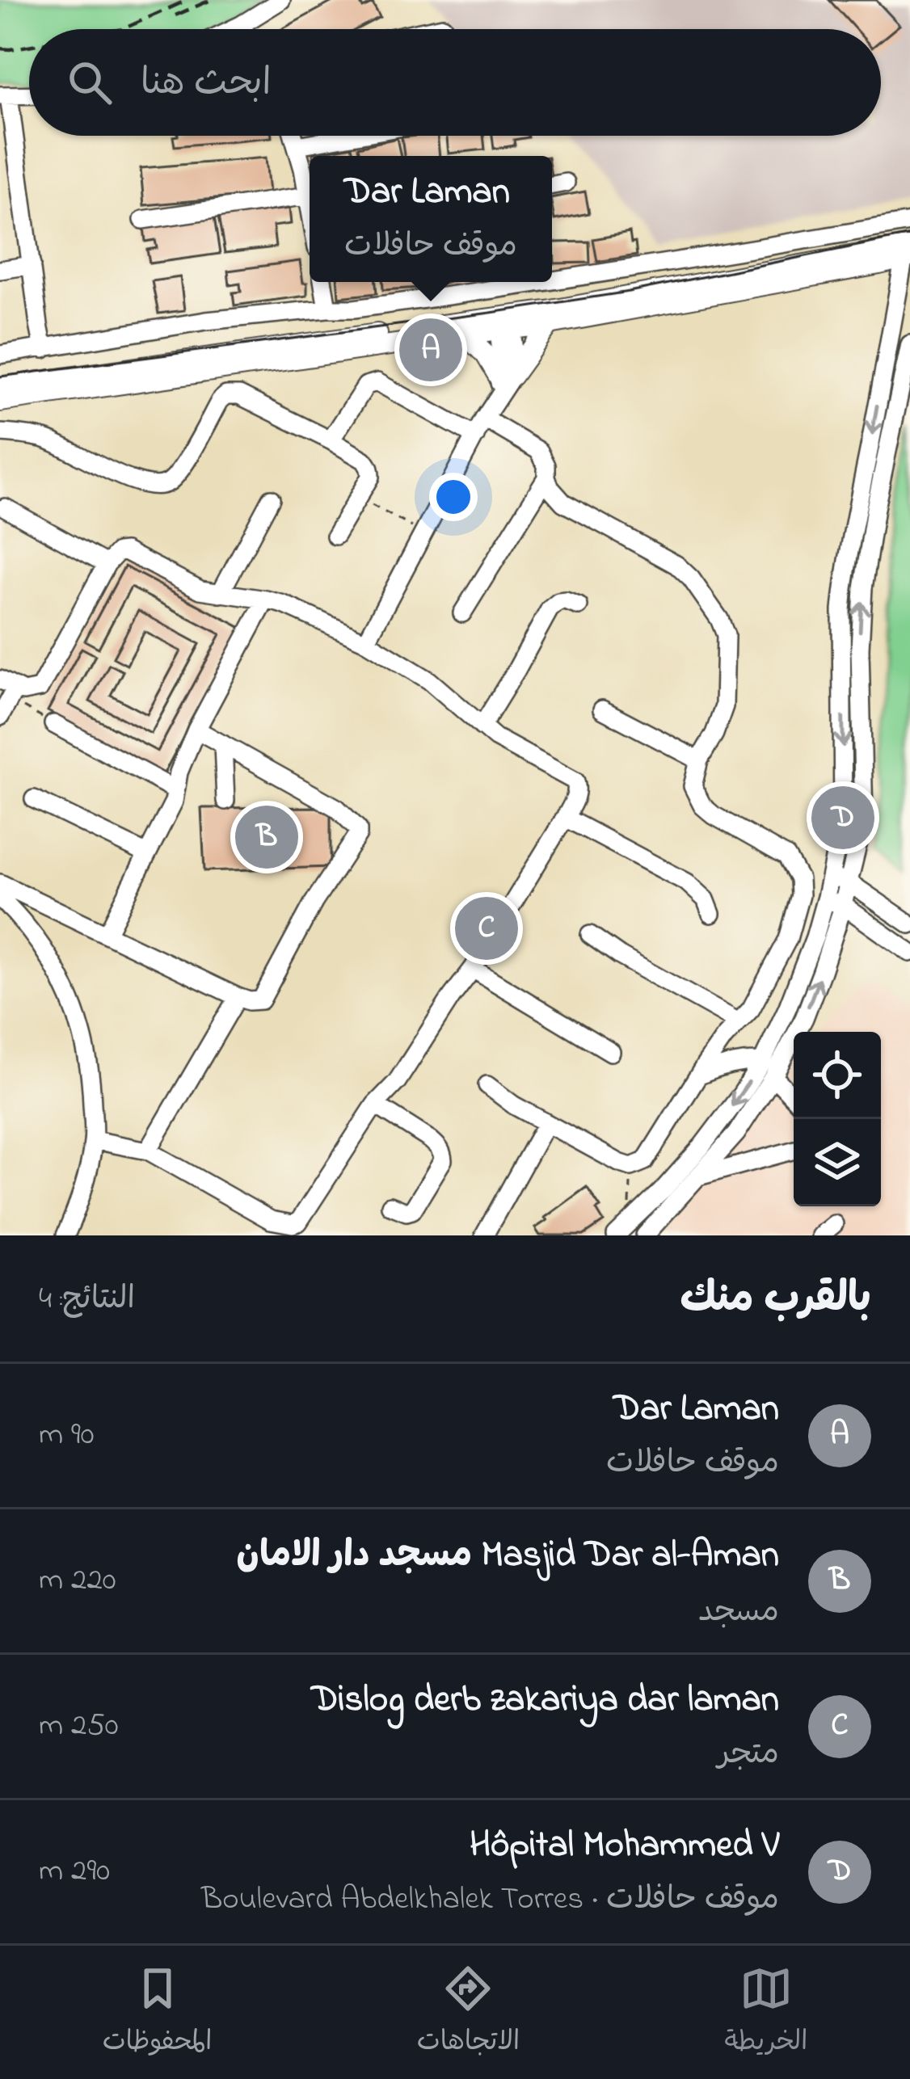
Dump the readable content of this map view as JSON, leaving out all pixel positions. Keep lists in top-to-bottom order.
{
  "page": {
    "search": "ابحث هنا",
    "popup": ["Dar Laman", "موقف حافلات"],
    "pins": [
      "A",
      "D",
      "B",
      "C"
    ],
    "heading": ["بالقرب منك", "النتائج: 4"],
    "list": [
      {
        "mark": "A",
        "name": "Dar Laman",
        "note": "موقف حافلات",
        "value": "90 m"
      },
      {
        "mark": "B",
        "name": "Masjid Dar al-Aman مسجد دار الامان",
        "note": "مسجد",
        "value": "220 m"
      },
      {
        "mark": "C",
        "name": "Dislog derb zakariya dar laman",
        "note": "متجر",
        "value": "250 m"
      },
      {
        "mark": "D",
        "name": "Hôpital Mohammed V",
        "note": "موقف حافلات · Boulevard Abdelkhalek Torres",
        "value": "290 m"
      }
    ],
    "nav": ["الخريطة", "الاتجاهات", "المحفوظات"]
  }
}
